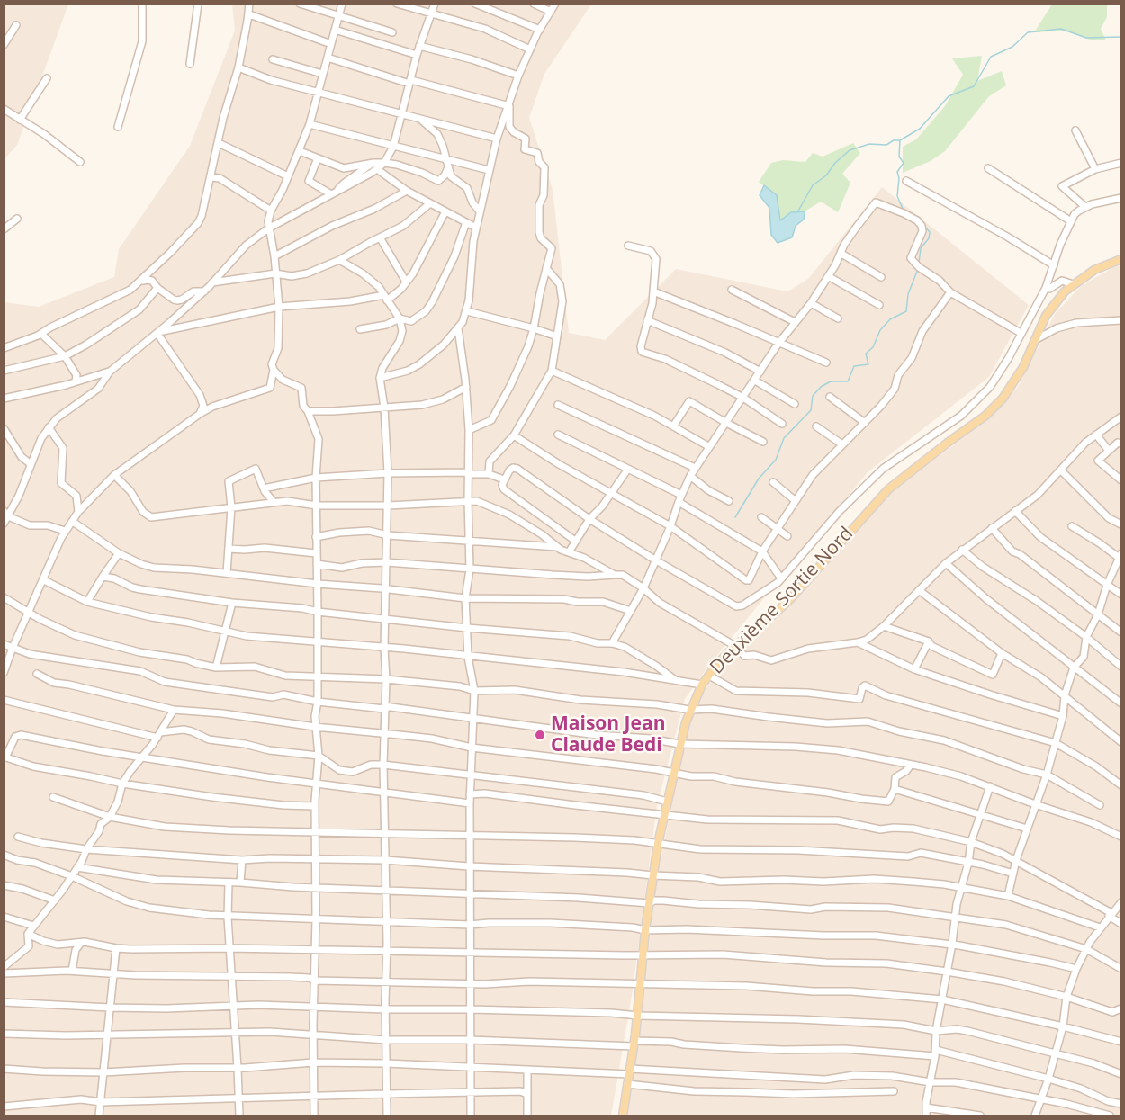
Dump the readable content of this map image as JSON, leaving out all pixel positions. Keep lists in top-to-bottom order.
{
  "streets": {
    "main road": ["Deuxième Sortie Nord"]
  },
  "places": ["Maison Jean Claude Bedi"]
}
